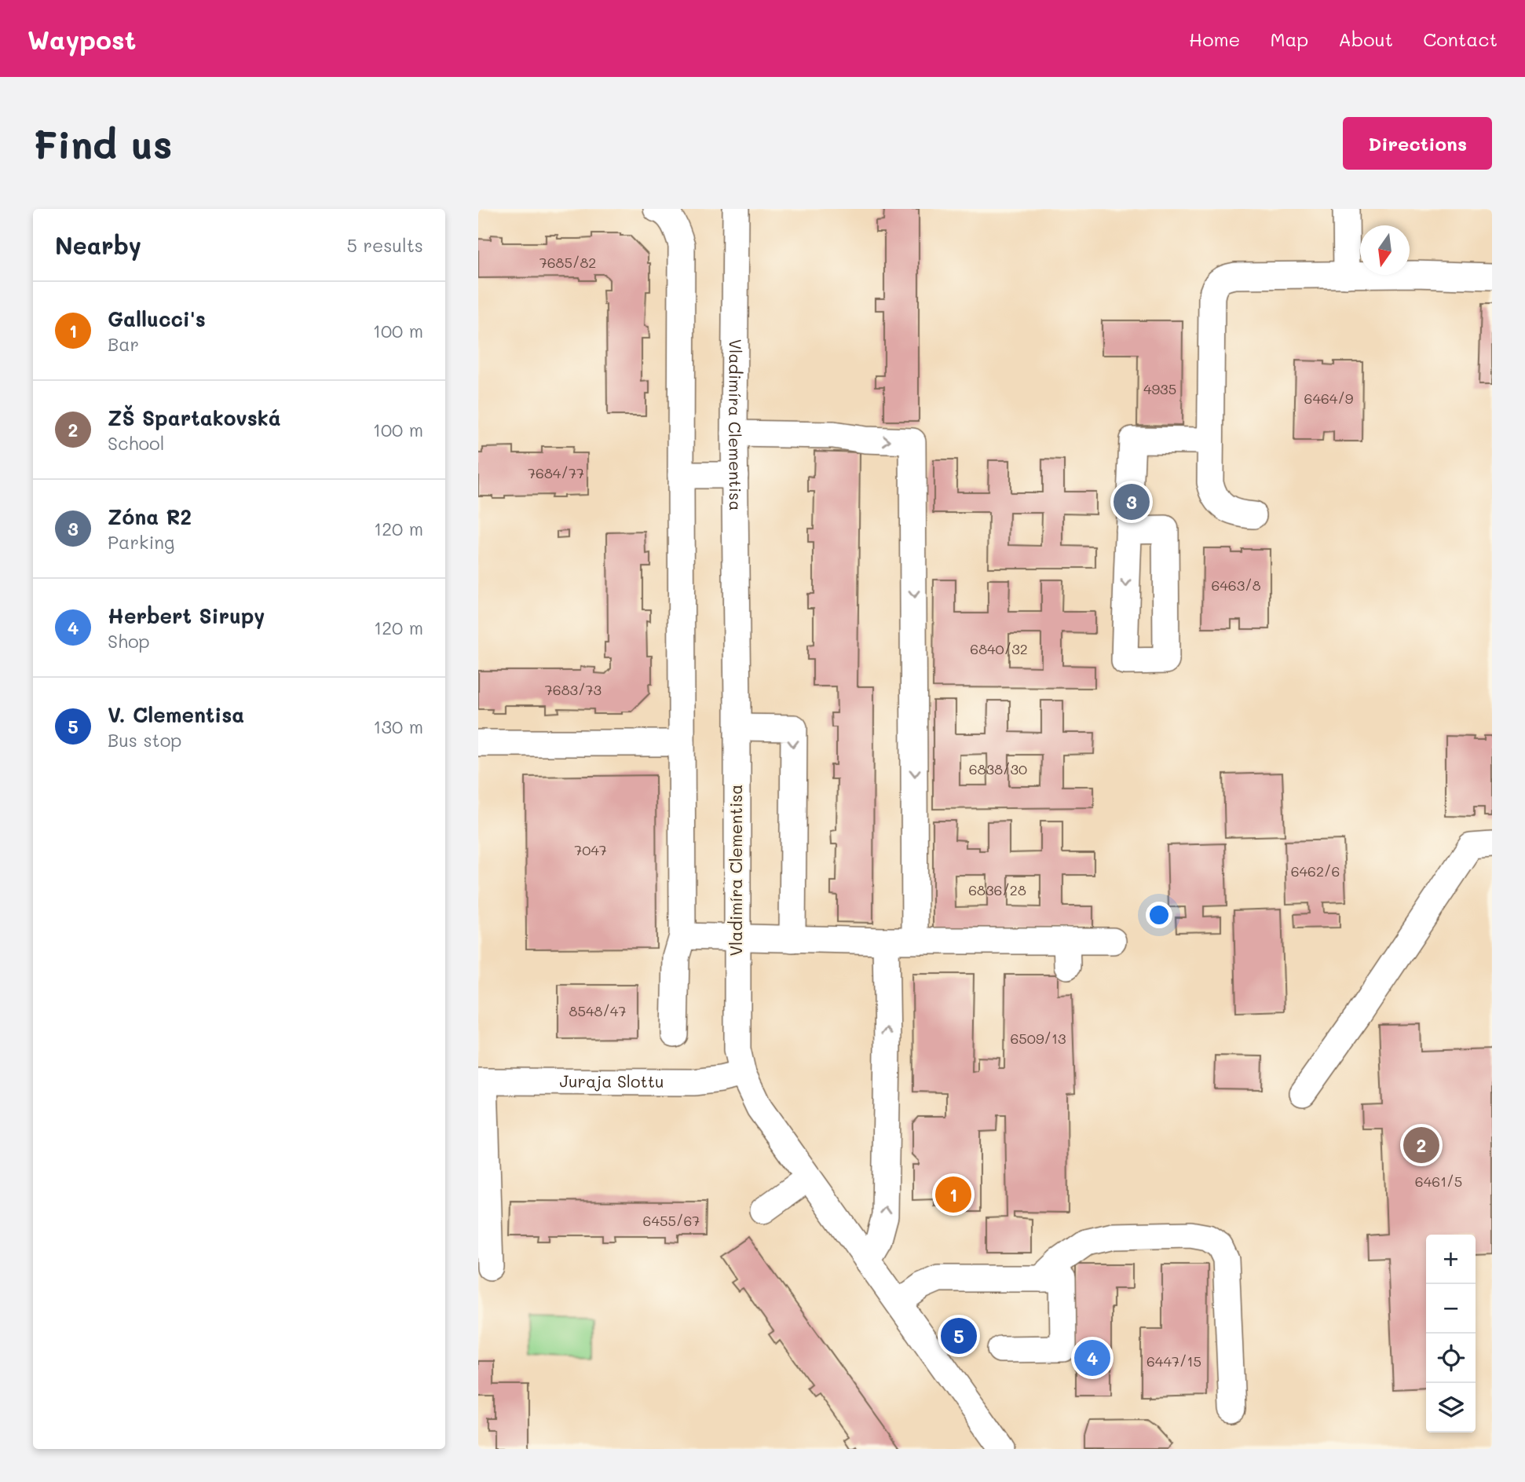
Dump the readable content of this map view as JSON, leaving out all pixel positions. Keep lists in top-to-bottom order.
{
  "streets": {
    "street": ["Vladimíra Clementisa", "Juraja Slottu"]
  },
  "crossings": [
    ["Vladimíra Clementisa", "Juraja Slottu"]
  ],
  "house_numbers": [
    "7685/82",
    "4935",
    "6464/9",
    "7684/77",
    "6463/8",
    "6840/32",
    "7683/73",
    "6838/30",
    "7047",
    "6462/6",
    "6836/28",
    "8548/47",
    "6509/13",
    "6461/5",
    "6455/67",
    "6447/15"
  ],
  "north": "bottom",
  "page": {
    "header": "Waypost",
    "nav": [
      "Home",
      "Map",
      "About",
      "Contact"
    ],
    "buttons": "Directions",
    "title": "Find us",
    "heading": ["Nearby", "5 results"],
    "list": [
      {
        "mark": "1",
        "name": "Gallucci's",
        "note": "Bar",
        "value": "100 m"
      },
      {
        "mark": "2",
        "name": "ZŠ Spartakovská",
        "note": "School",
        "value": "100 m"
      },
      {
        "mark": "3",
        "name": "Zóna R2",
        "note": "Parking",
        "value": "120 m"
      },
      {
        "mark": "4",
        "name": "Herbert Sirupy",
        "note": "Shop",
        "value": "120 m"
      },
      {
        "mark": "5",
        "name": "V. Clementisa",
        "note": "Bus stop",
        "value": "130 m"
      }
    ],
    "pins": [
      "3",
      "2",
      "1",
      "5",
      "4"
    ],
    "map_buttons": ["+", "−"]
  }
}
